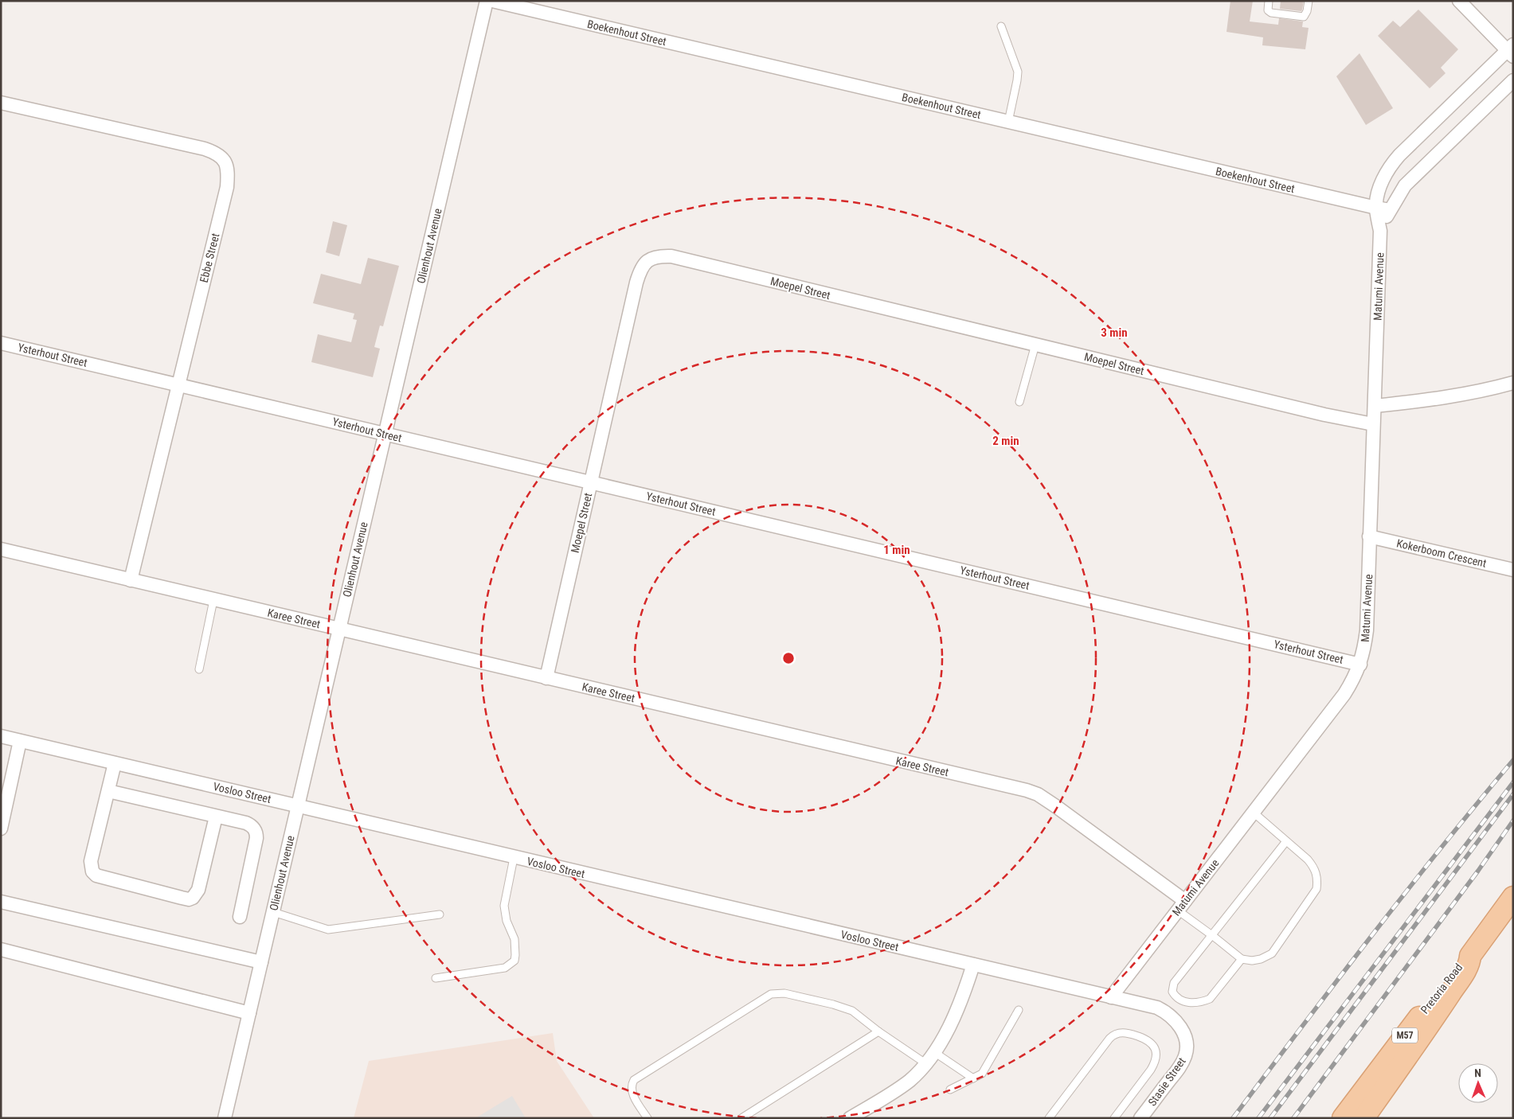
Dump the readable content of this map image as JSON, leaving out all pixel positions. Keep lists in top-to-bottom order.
{
  "streets": {
    "main road": ["Pretoria Road", "M57"],
    "street": [
      "Boekenhout Street",
      "Olienhout Avenue",
      "Ebbe Street",
      "Matumi Avenue",
      "Moepel Street",
      "Ysterhout Street",
      "Kokerboom Crescent",
      "Karee Street",
      "Vosloo Street",
      "Stasie Street"
    ]
  },
  "crossings": [
    ["Boekenhout Street", "Matumi Avenue"],
    ["Olienhout Avenue", "Ysterhout Street"],
    ["Olienhout Avenue", "Karee Street"],
    ["Olienhout Avenue", "Vosloo Street"],
    ["Ebbe Street", "Ysterhout Street"],
    ["Ebbe Street", "Karee Street"],
    ["Matumi Avenue", "Moepel Street"],
    ["Matumi Avenue", "Ysterhout Street"],
    ["Matumi Avenue", "Kokerboom Crescent"],
    ["Matumi Avenue", "Karee Street"],
    ["Matumi Avenue", "Vosloo Street"],
    ["Matumi Avenue", "Stasie Street"],
    ["Moepel Street", "Ysterhout Street"],
    ["Moepel Street", "Karee Street"],
    ["Vosloo Street", "Stasie Street"]
  ],
  "north": "top",
  "rings": ["3 min", "2 min", "1 min"]
}
